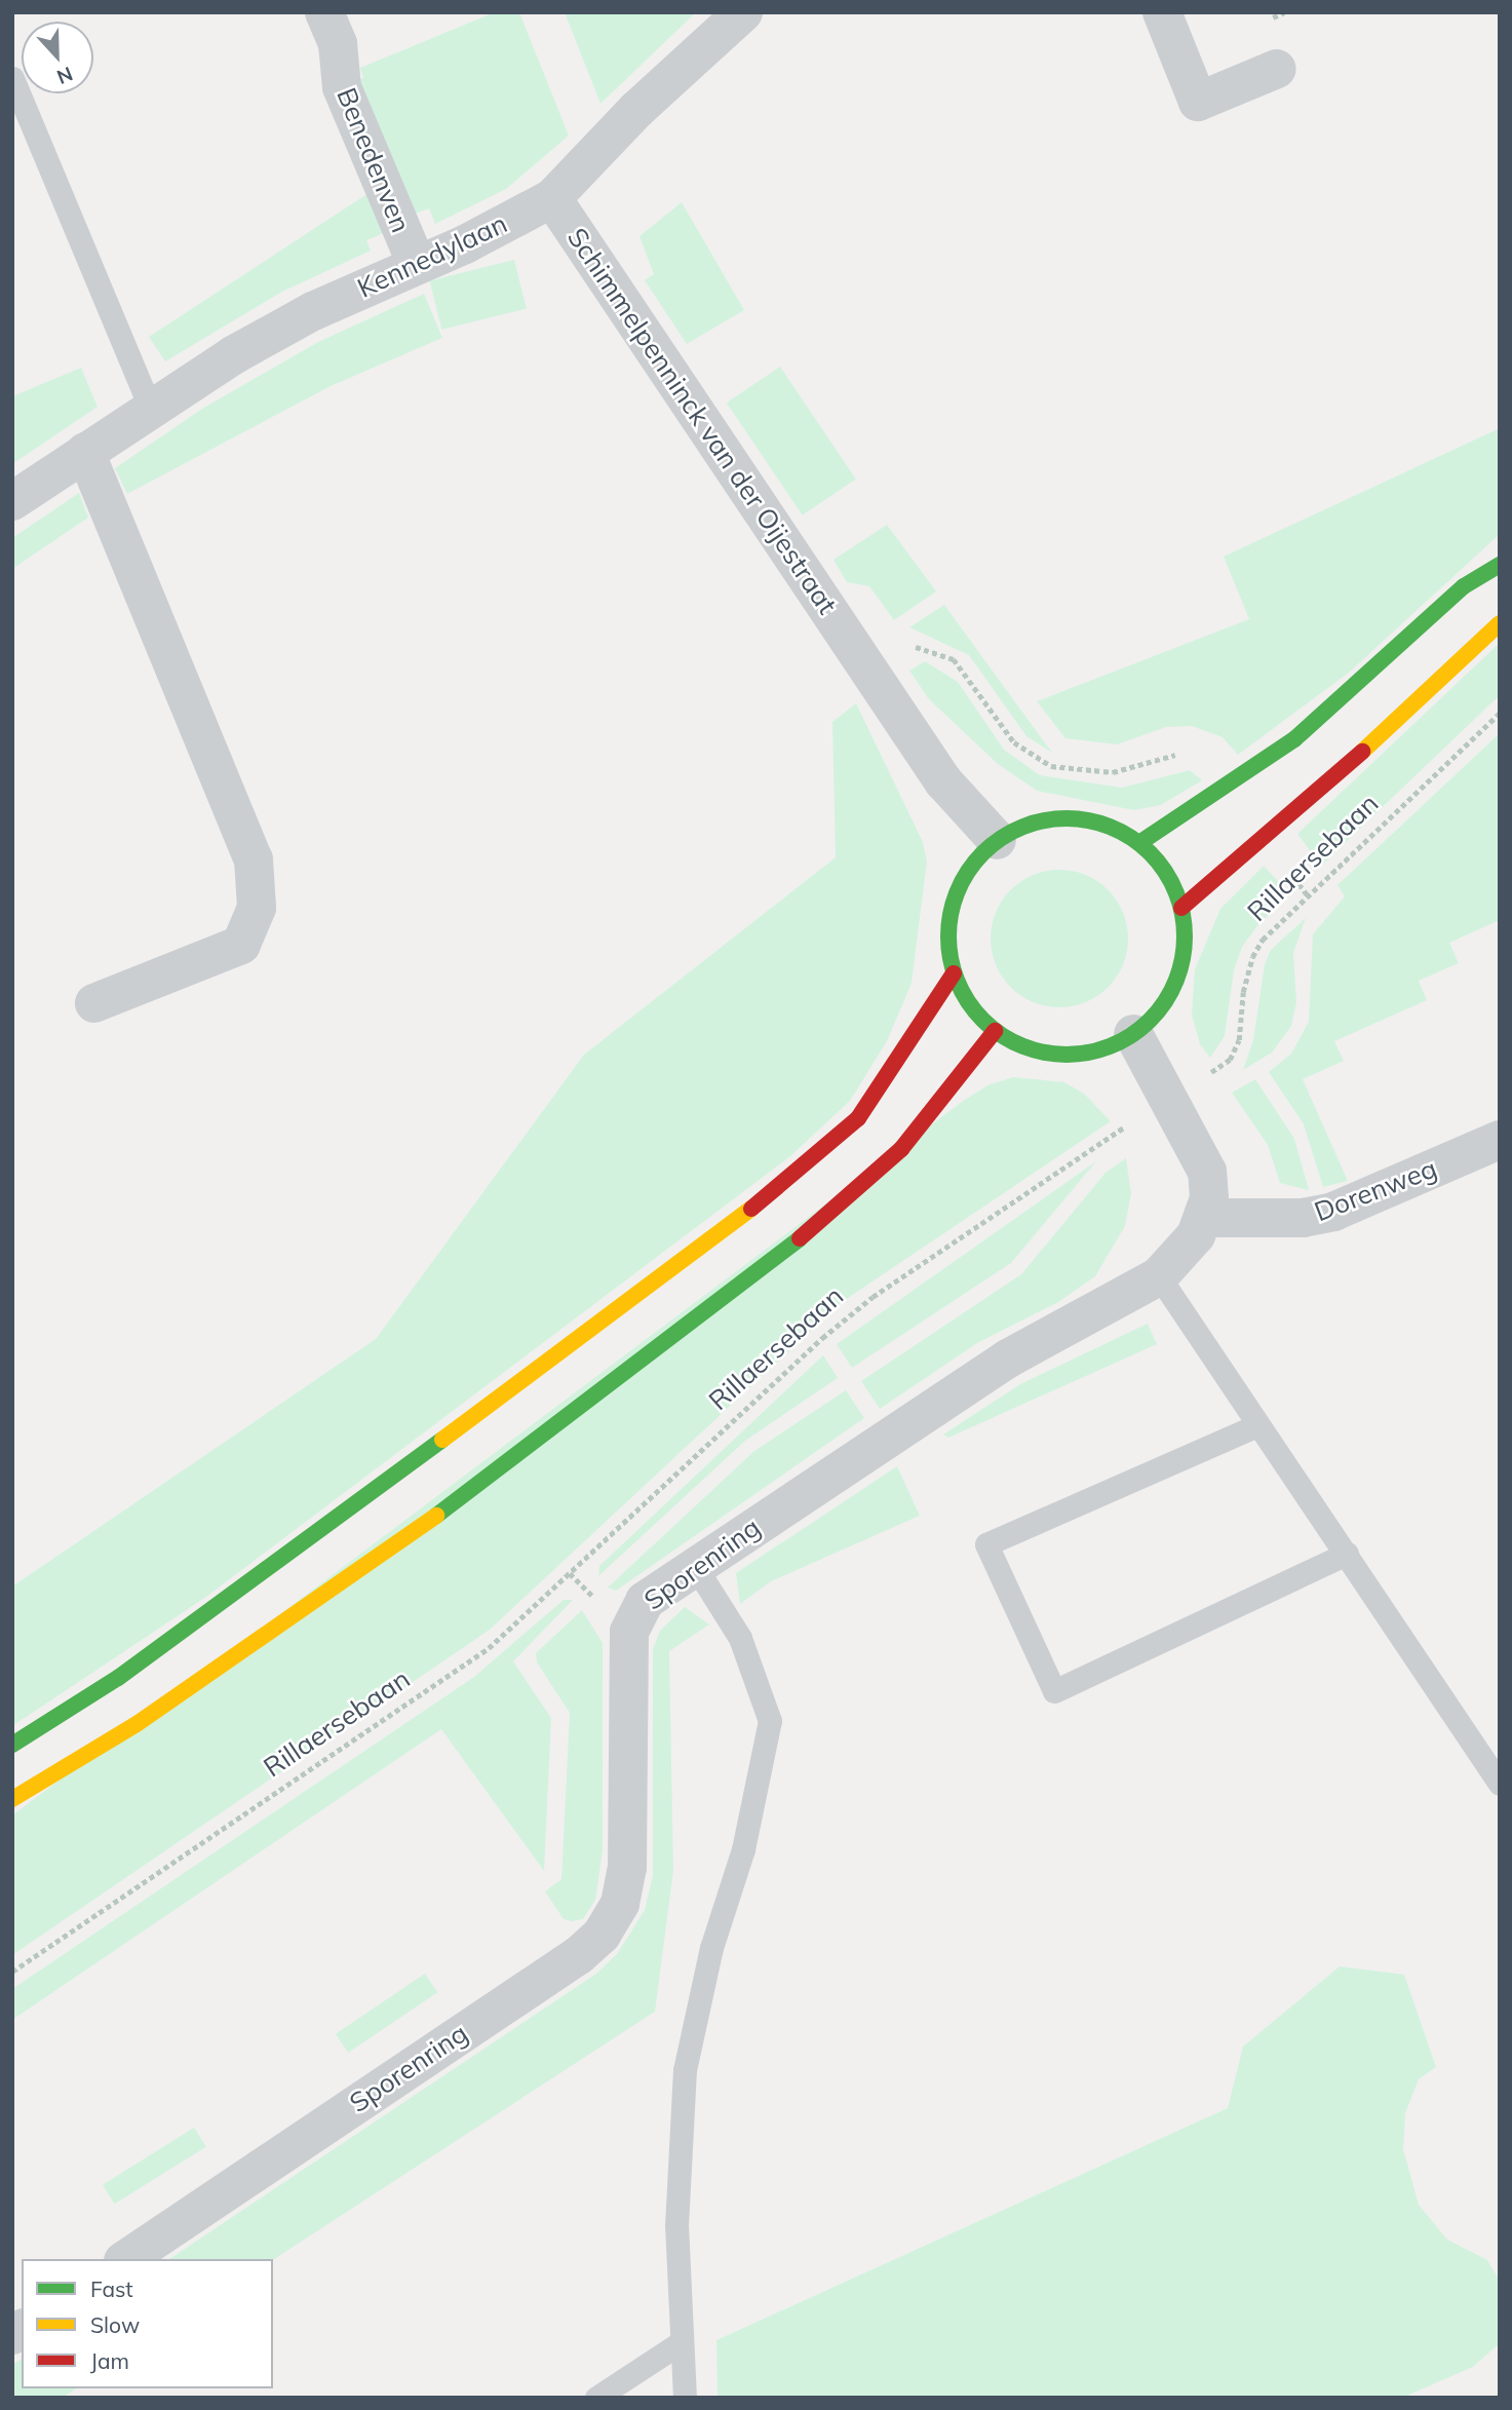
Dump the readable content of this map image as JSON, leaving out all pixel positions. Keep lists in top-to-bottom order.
{
  "streets": {
    "street": [
      "Benedenven",
      "Kennedylaan",
      "Schimmelpenninck van der Oijestraat",
      "Rillaersebaan",
      "Dorenweg",
      "Sporenring"
    ]
  },
  "crossings": [
    ["Benedenven", "Kennedylaan"],
    ["Kennedylaan", "Schimmelpenninck van der Oijestraat"],
    ["Schimmelpenninck van der Oijestraat", "Rillaersebaan"],
    ["Schimmelpenninck van der Oijestraat", "Sporenring"],
    ["Rillaersebaan", "Sporenring"],
    ["Dorenweg", "Sporenring"]
  ],
  "legend": ["Fast", "Slow", "Jam"],
  "north": "bottom"
}
